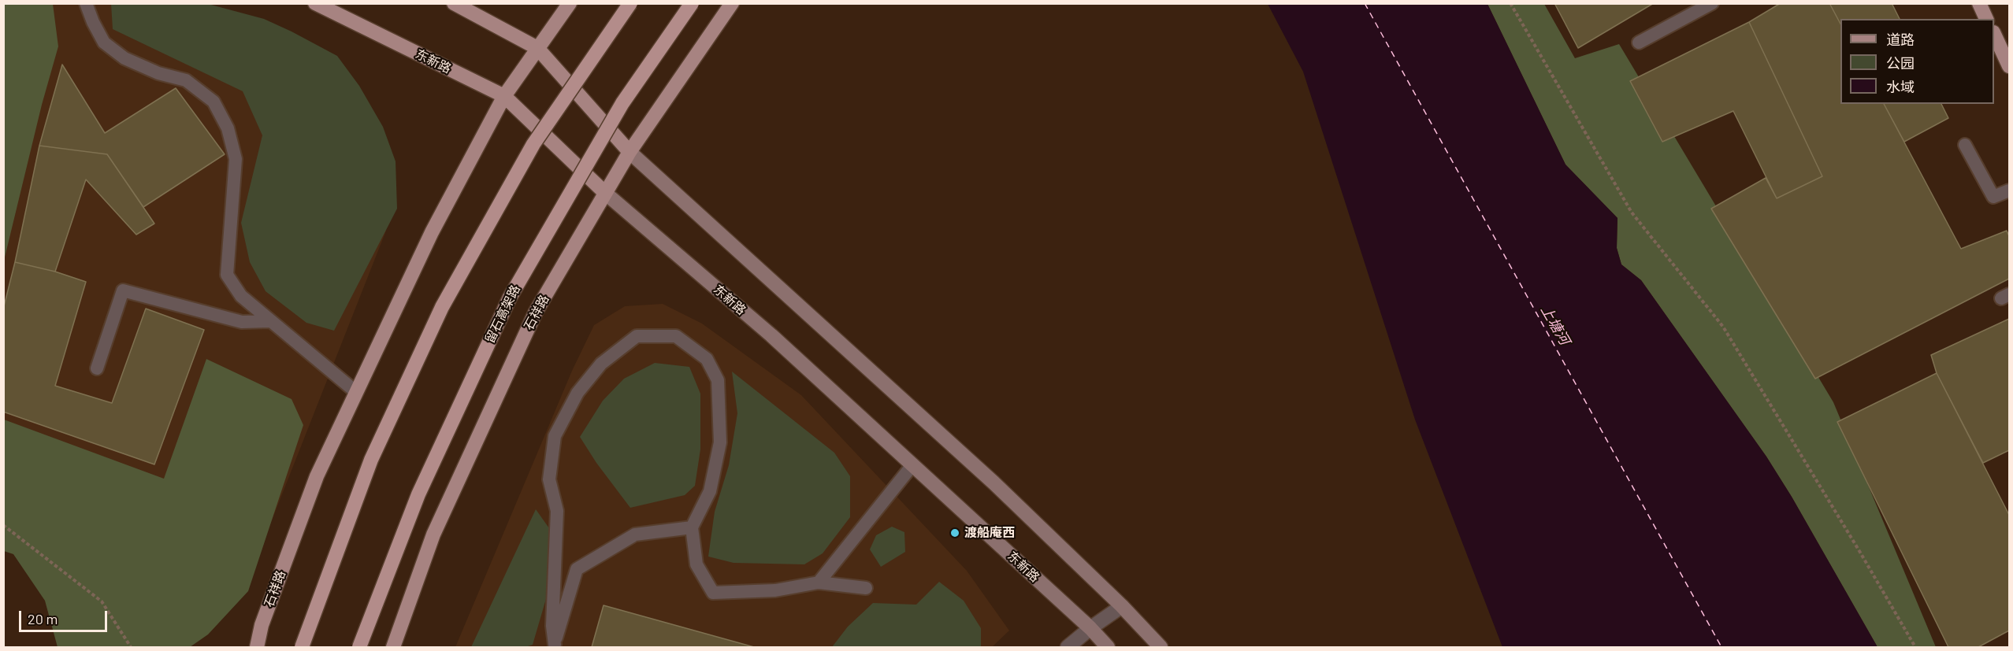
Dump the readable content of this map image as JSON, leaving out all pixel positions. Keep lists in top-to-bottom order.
{
  "streets": {
    "highway": ["留石高架路"],
    "main road": ["东新路", "石祥路"]
  },
  "crossings": [
    ["东新路", "石祥路"]
  ],
  "water": ["上塘河"],
  "places": ["渡船庵西"],
  "legend": ["道路", "公园", "水域"],
  "scale_bar": "20 m"
}
